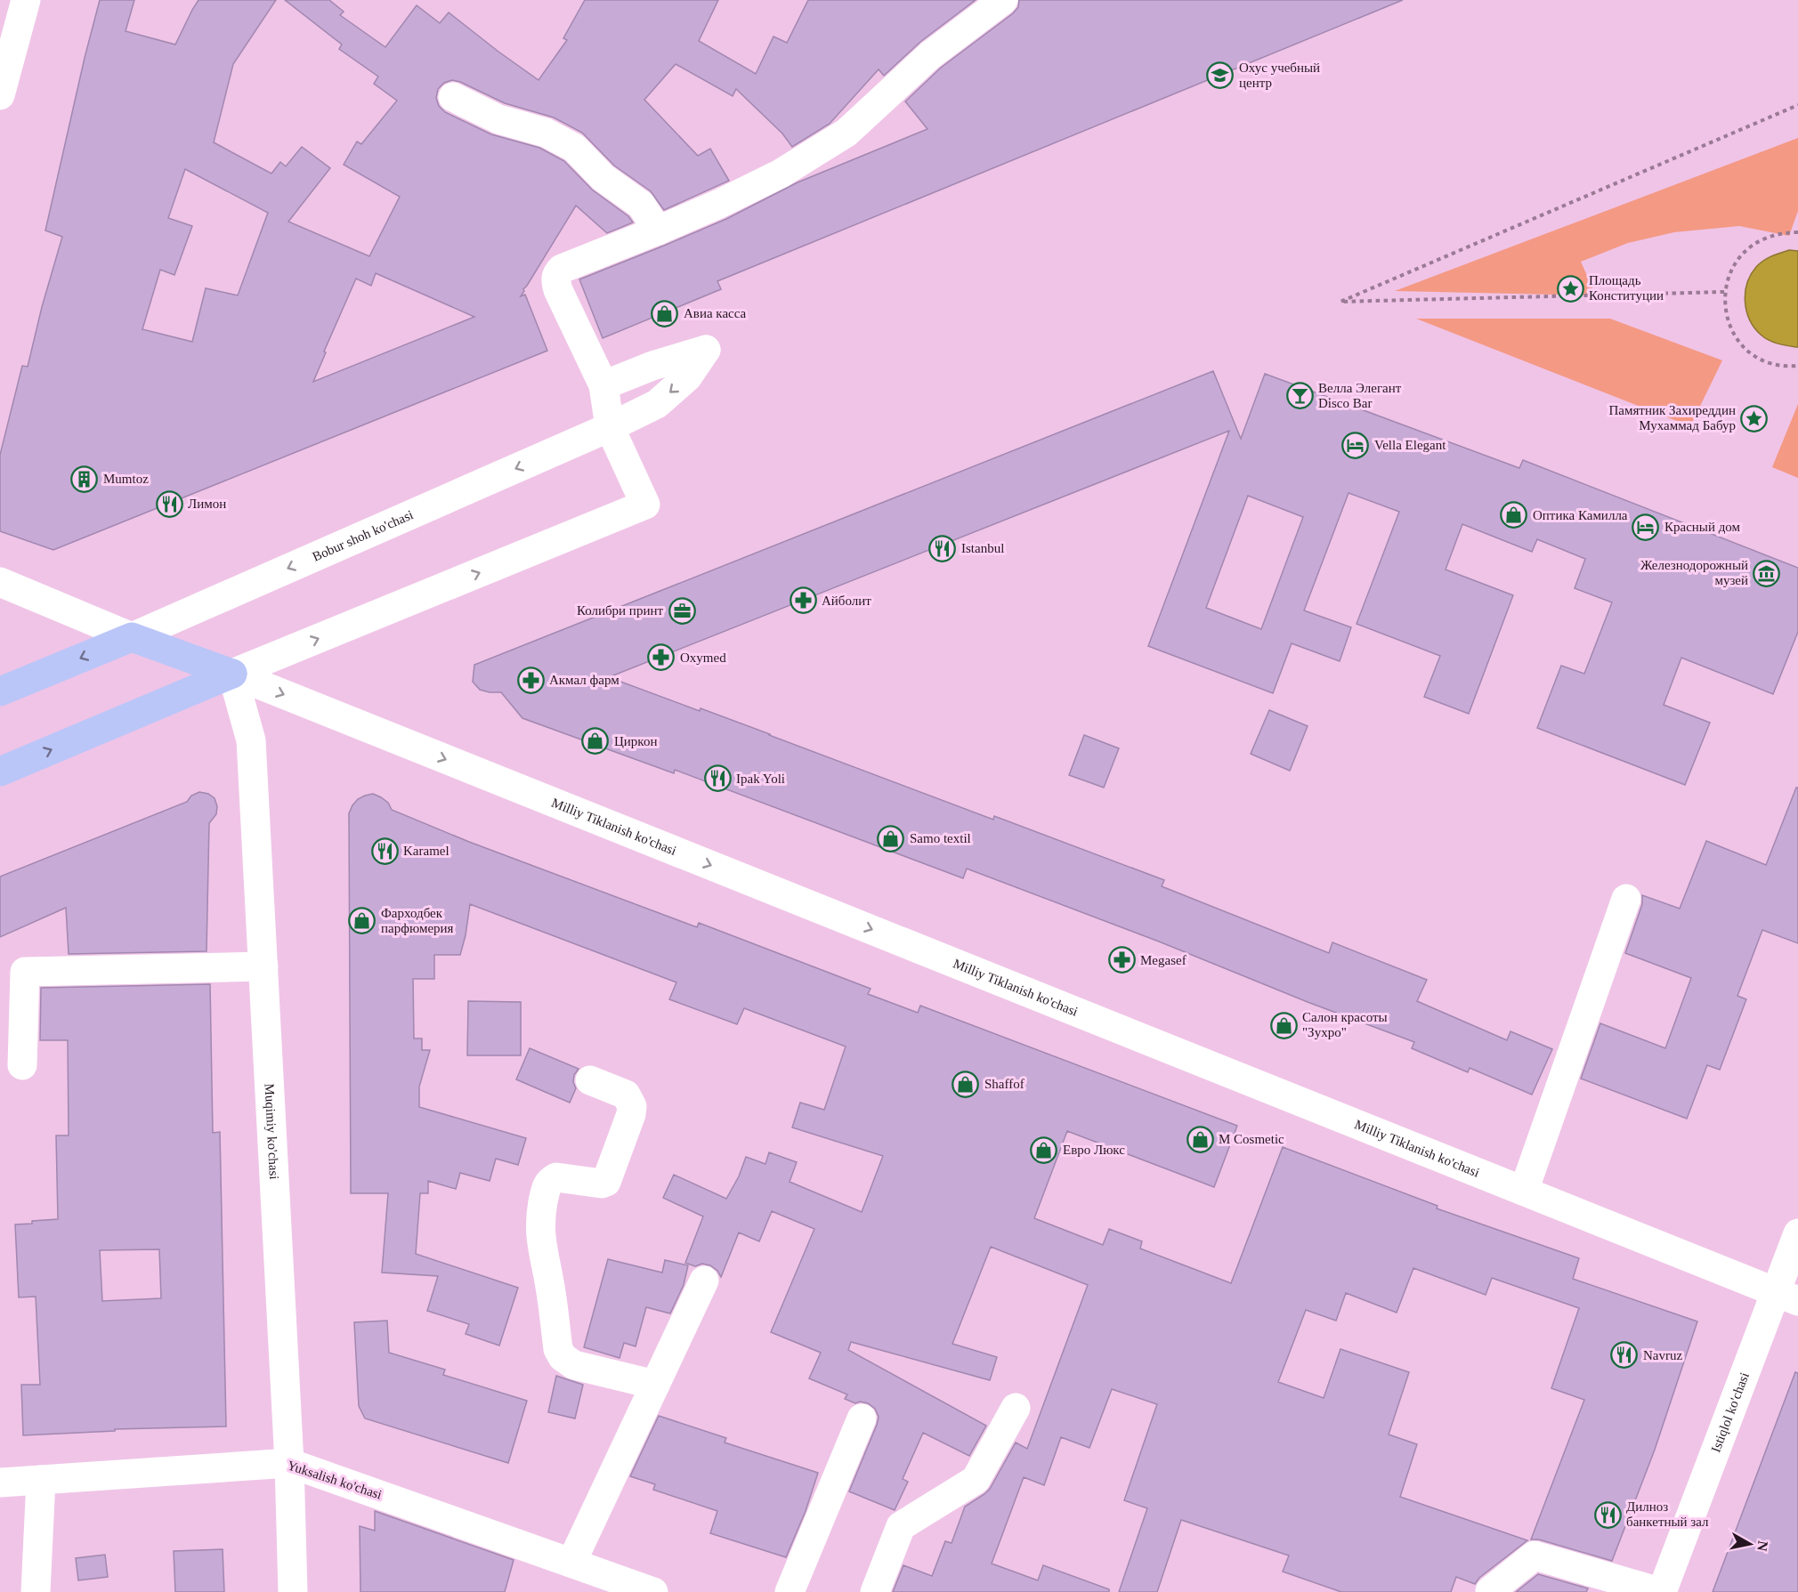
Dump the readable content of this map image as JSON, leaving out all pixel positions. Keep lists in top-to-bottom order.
{
  "streets": {
    "main road": ["Bobur shoh ko'chasi"],
    "street": [
      "Milliy Tiklanish ko'chasi",
      "Muqimiy ko'chasi",
      "Istiqlol ko'chasi",
      "Yuksalish ko'chasi"
    ]
  },
  "crossings": [
    ["Milliy Tiklanish ko'chasi", "Muqimiy ko'chasi"],
    ["Milliy Tiklanish ko'chasi", "Istiqlol ko'chasi"],
    ["Muqimiy ko'chasi", "Yuksalish ko'chasi"]
  ],
  "one_way": ["Milliy Tiklanish ko'chasi"],
  "places": {
    "school or university": ["Охус учебный центр"],
    "place": ["Площадь Конституции", "Памятник Захиреддин Мухаммад Бабур"],
    "shop": [
      "Авиа касса",
      "Оптика Камилла",
      "Циркон",
      "Samo textil",
      "Фарходбек парфюмерия",
      "Салон красоты \"Зухро\"",
      "Shaffof",
      "M Cosmetic",
      "Евро Люкс"
    ],
    "bar": ["Велла Элегант Disco Bar"],
    "hotel": ["Vella Elegant", "Красный дом"],
    "building": ["Mumtoz"],
    "restaurant": [
      "Лимон",
      "Istanbul",
      "Ipak Yoli",
      "Karamel",
      "Navruz",
      "Дилноз банкетный зал"
    ],
    "museum": ["Железнодорожный музей"],
    "pharmacy": [
      "Айболит",
      "Oxymed",
      "Акмал фарм",
      "Megasef"
    ],
    "office": ["Колибри принт"]
  },
  "north": "right"
}
